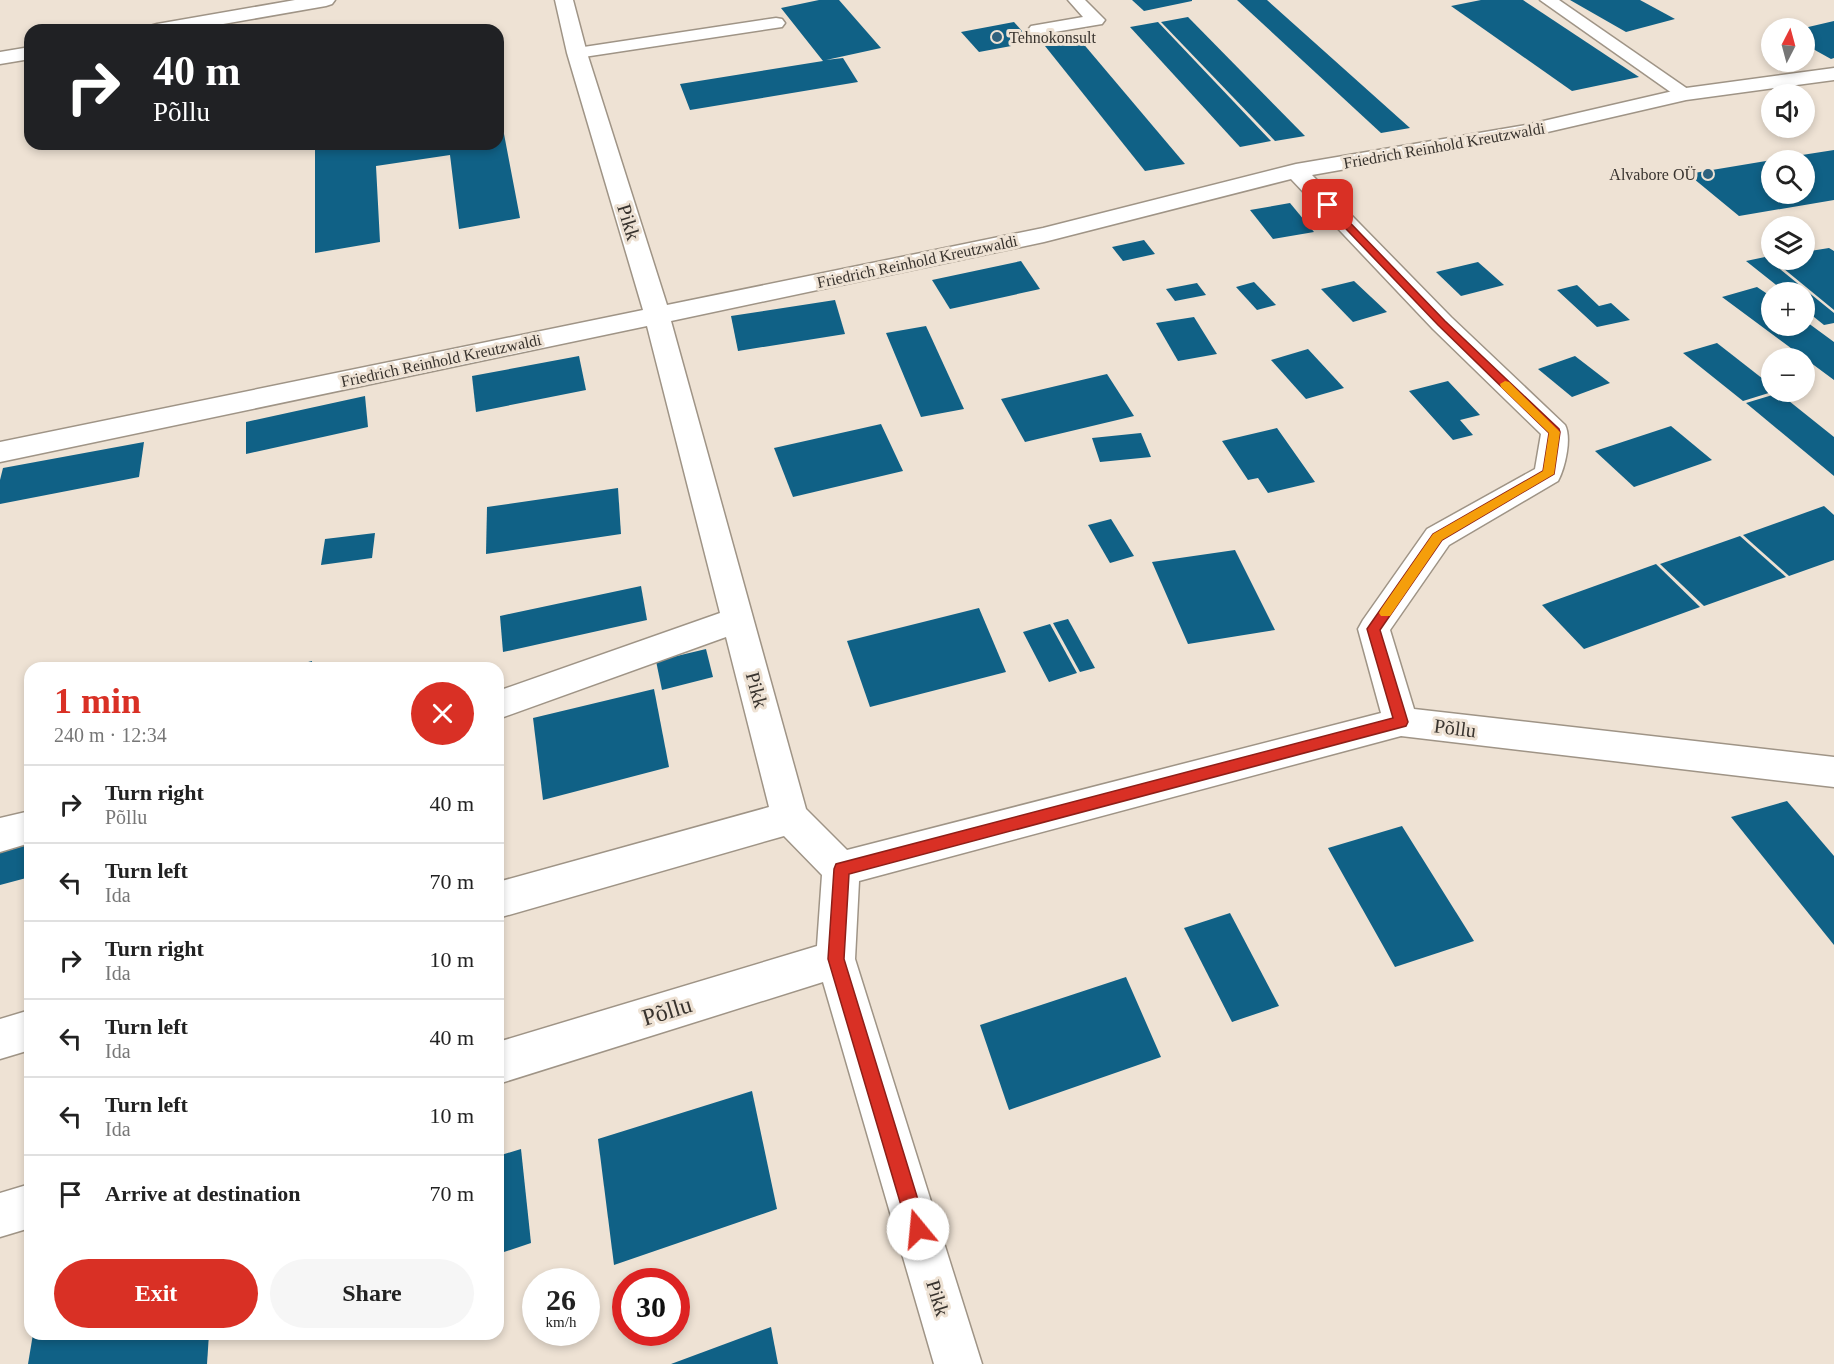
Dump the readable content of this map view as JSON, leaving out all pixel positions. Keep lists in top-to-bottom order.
{
  "streets": {
    "street": ["Friedrich Reinhold Kreutzwaldi", "Pikk", "Põllu"]
  },
  "crossings": [
    ["Friedrich Reinhold Kreutzwaldi", "Pikk"],
    ["Pikk", "Põllu"]
  ],
  "places": ["Tehnokonsult", "Alvabore OÜ"],
  "north": "top",
  "page": {
    "map_buttons": ["+", "−"],
    "turn": ["40 m", "Põllu"],
    "heading": ["1 min", "240 m · 12:34"],
    "list": [
      {
        "name": "Turn right",
        "note": "Põllu",
        "value": "40 m"
      },
      {
        "name": "Turn left",
        "note": "Ida",
        "value": "70 m"
      },
      {
        "name": "Turn right",
        "note": "Ida",
        "value": "10 m"
      },
      {
        "name": "Turn left",
        "note": "Ida",
        "value": "40 m"
      },
      {
        "name": "Turn left",
        "note": "Ida",
        "value": "10 m"
      },
      {
        "name": "Arrive at destination",
        "value": "70 m"
      }
    ],
    "buttons": ["Exit", "Share"],
    "speed": "26 km/h",
    "limit": "30"
  }
}
